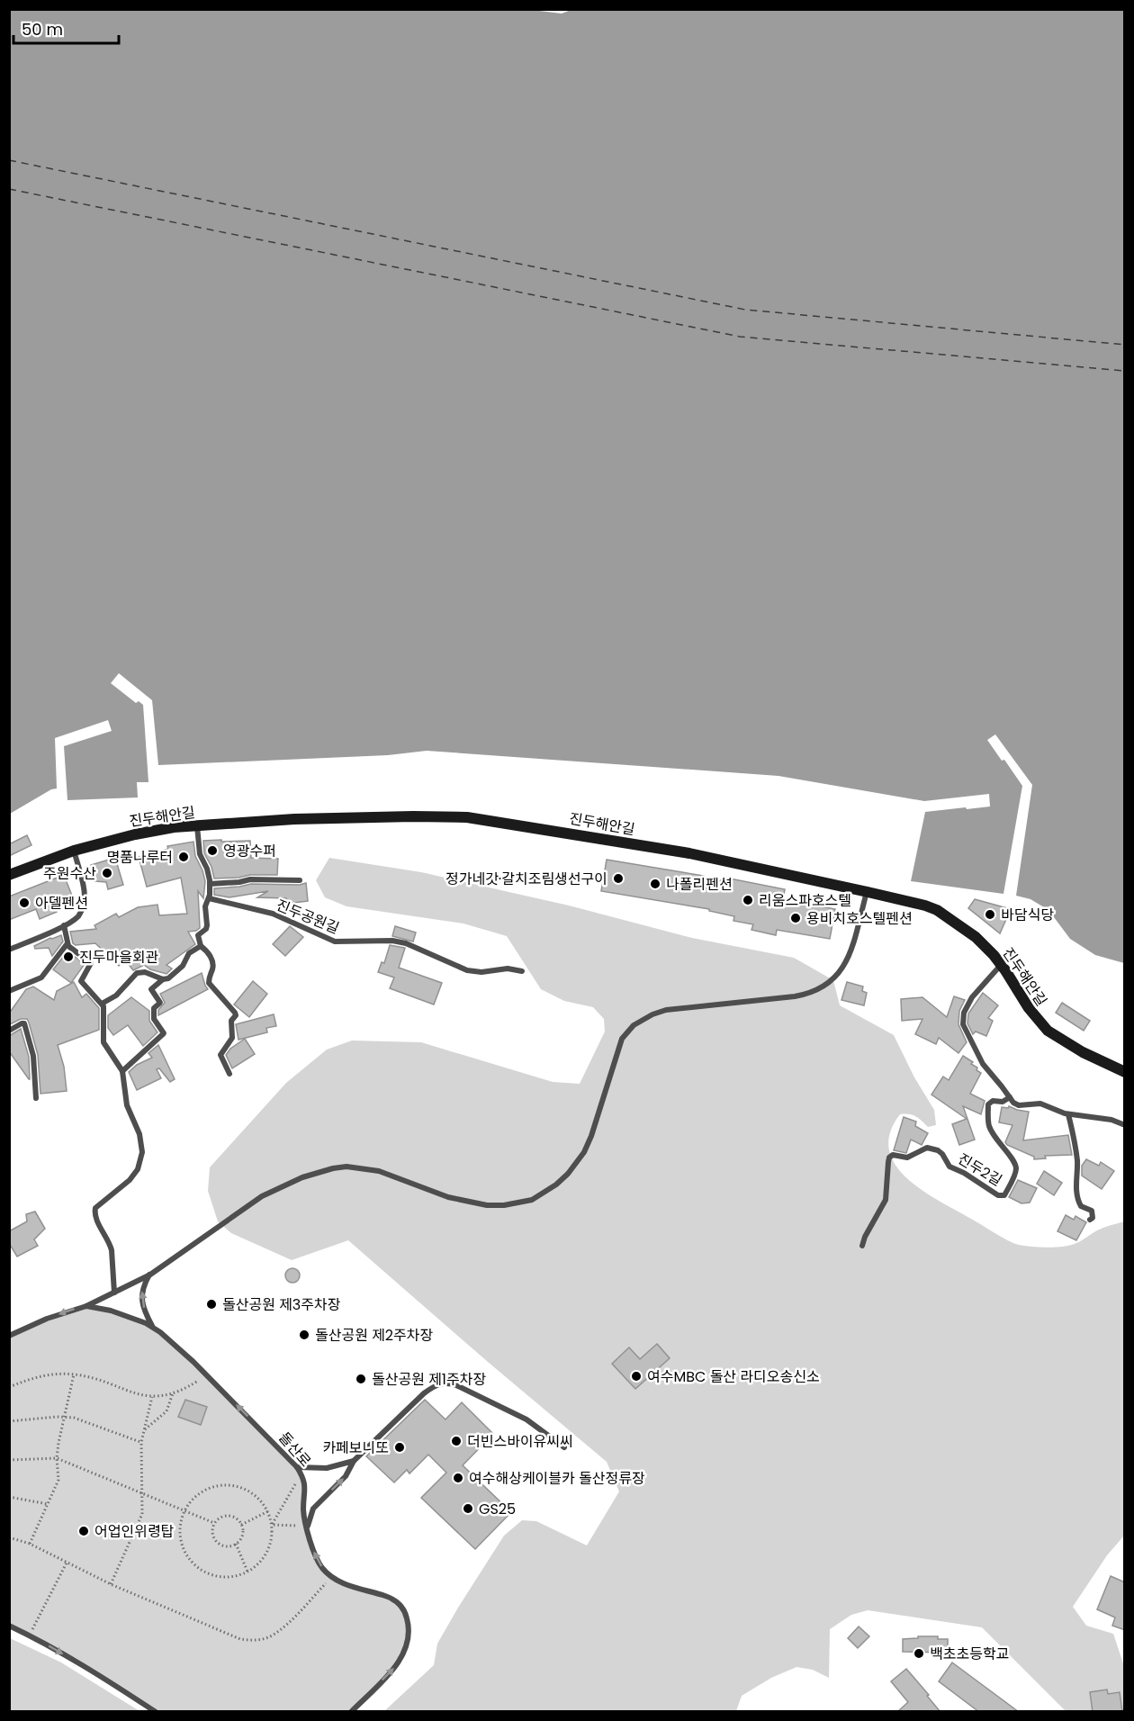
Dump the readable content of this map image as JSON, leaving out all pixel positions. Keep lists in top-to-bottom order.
{
  "streets": {
    "street": ["진두해안길"],
    "lane": ["진두공원길", "진두2길", "돌산로"]
  },
  "places": [
    "영광수퍼",
    "명품나루터",
    "주원수산",
    "정가네갓·갈치조림생선구이",
    "나폴리펜션",
    "리움스파호스텔",
    "아델펜션",
    "바담식당",
    "용비치호스텔펜션",
    "진두마을회관",
    "돌산공원 제3주차장",
    "돌산공원 제2주차장",
    "여수MBC 돌산 라디오송신소",
    "돌산공원 제1주차장",
    "더빈스바이유씨씨",
    "카페보니또",
    "여수해상케이블카 돌산정류장",
    "GS25",
    "어업인위령탑",
    "백초초등학교"
  ],
  "scale_bar": "50 m"
}
